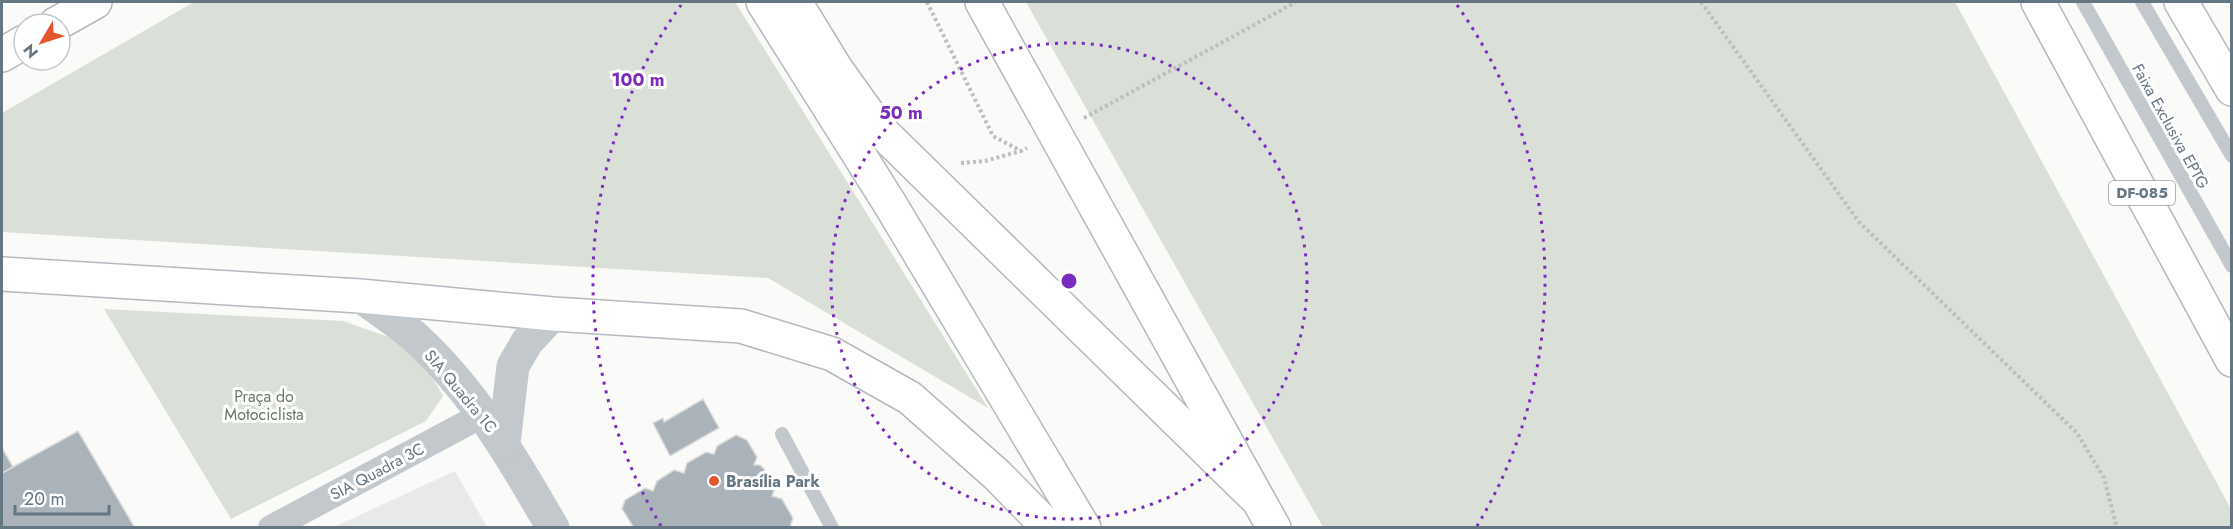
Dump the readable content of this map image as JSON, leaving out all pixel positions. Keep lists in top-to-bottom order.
{
  "streets": {
    "main road": ["DF-085"],
    "street": ["SIA Quadra 1C", "SIA Quadra 3C"],
    "lane": ["Faixa Exclusiva EPTG"]
  },
  "crossings": [
    ["SIA Quadra 1C", "SIA Quadra 3C"]
  ],
  "parks": ["Praça do Motociclista"],
  "places": ["Brasília Park"],
  "scale_bar": "20 m",
  "north": "bottom left",
  "rings": ["100 m", "50 m"]
}
